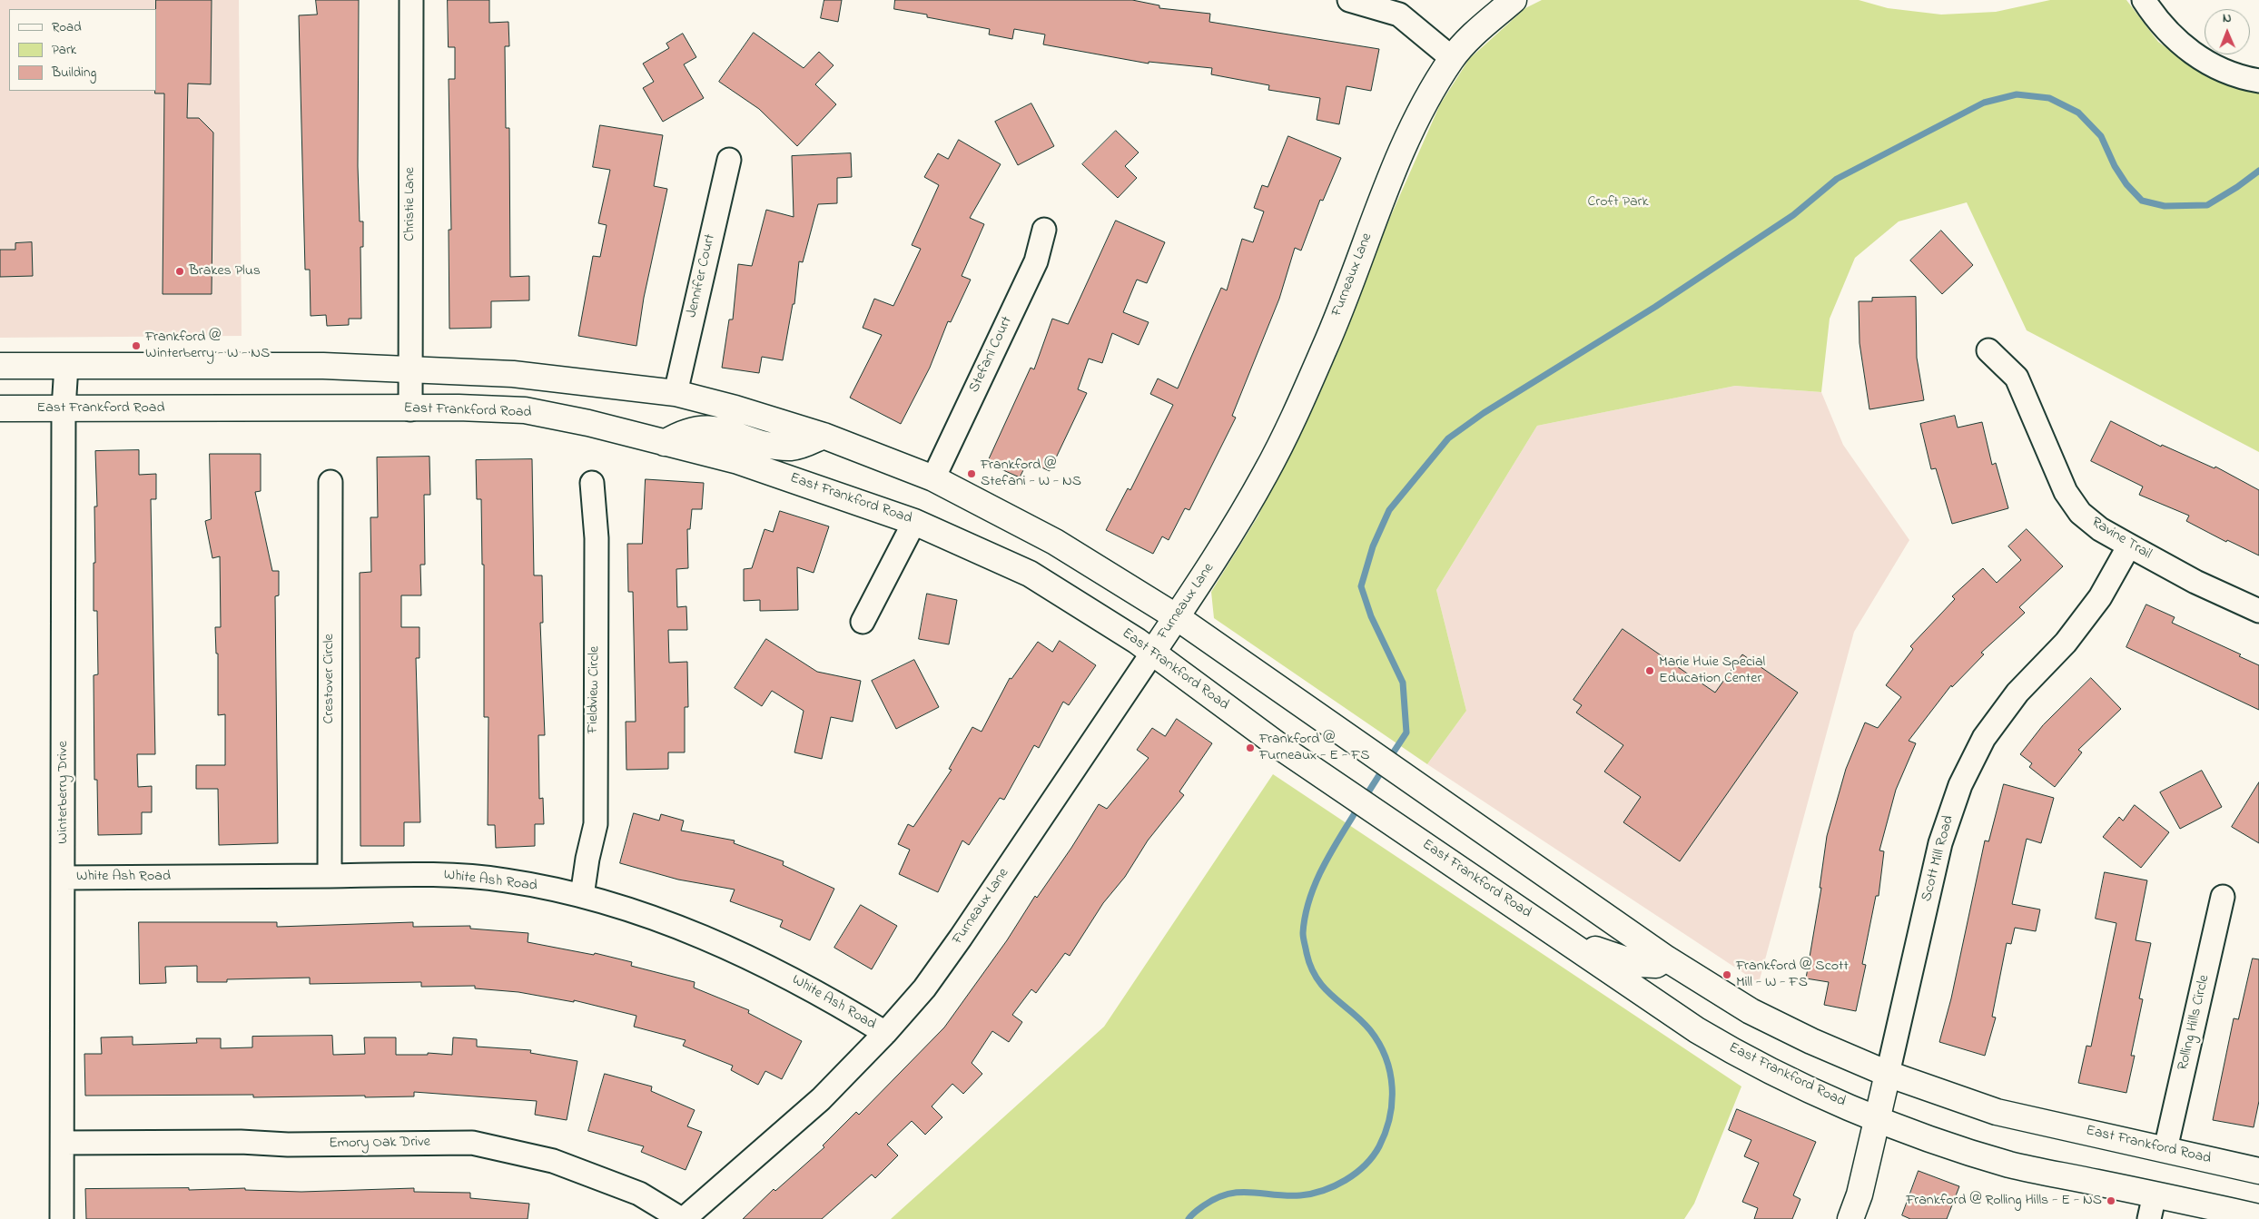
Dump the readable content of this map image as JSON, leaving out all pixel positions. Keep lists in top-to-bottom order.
{
  "streets": {
    "main road": ["Furneaux Lane", "East Frankford Road", "Scott Mill Road"],
    "street": [
      "Christie Lane",
      "Jennifer Court",
      "Stefani Court",
      "Ravine Trail",
      "Crestover Circle",
      "Fieldview Circle",
      "Winterberry Drive",
      "White Ash Road",
      "Rolling Hills Circle",
      "Emory Oak Drive"
    ]
  },
  "crossings": [
    ["Christie Lane", "East Frankford Road"],
    ["Furneaux Lane", "East Frankford Road"],
    ["Furneaux Lane", "White Ash Road"],
    ["Furneaux Lane", "Emory Oak Drive"],
    ["Jennifer Court", "East Frankford Road"],
    ["Stefani Court", "East Frankford Road"],
    ["East Frankford Road", "Winterberry Drive"],
    ["East Frankford Road", "Scott Mill Road"],
    ["East Frankford Road", "Rolling Hills Circle"],
    ["Ravine Trail", "Scott Mill Road"],
    ["Crestover Circle", "White Ash Road"],
    ["Fieldview Circle", "White Ash Road"],
    ["Winterberry Drive", "White Ash Road"],
    ["Winterberry Drive", "Emory Oak Drive"]
  ],
  "parks": ["Croft Park"],
  "places": [
    "Brakes Plus",
    "Frankford @ Winterberry - W - NS",
    "Frankford @ Stefani - W - NS",
    "Marie Huie Special Education Center",
    "Frankford @ Furneaux - E - FS",
    "Frankford @ Scott Mill - W - FS",
    "Frankford @ Rolling Hills - E - NS"
  ],
  "legend": ["Road", "Park", "Building"],
  "north": "top"
}
